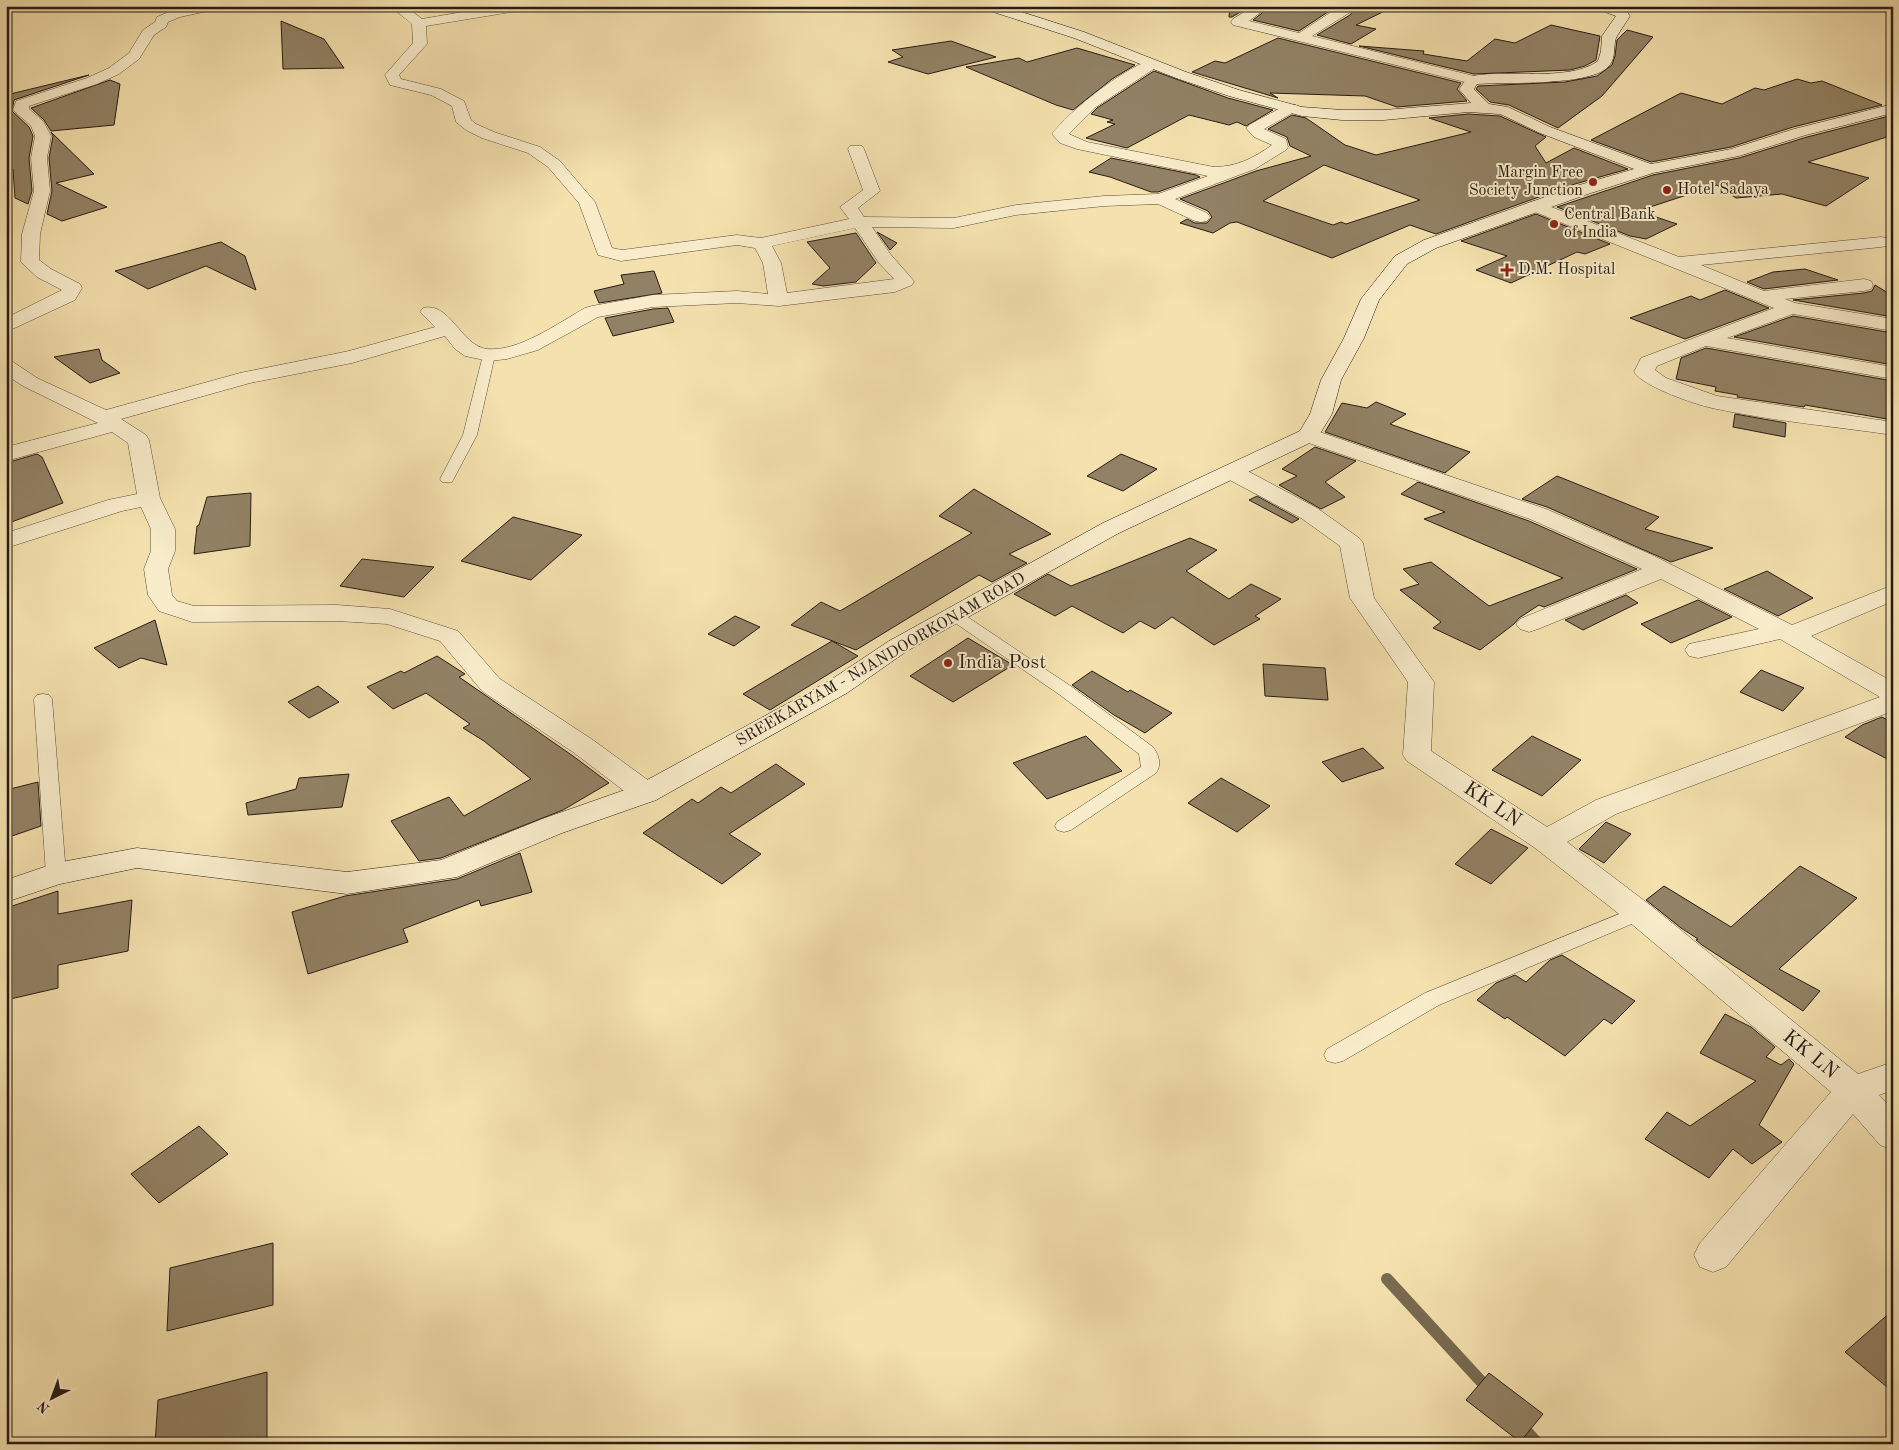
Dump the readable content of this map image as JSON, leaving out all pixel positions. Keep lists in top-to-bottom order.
{
  "streets": {
    "street": ["SREEKARYAM - NJANDOORKONAM ROAD", "KK LN"]
  },
  "crossings": [
    ["SREEKARYAM - NJANDOORKONAM ROAD", "KK LN"]
  ],
  "places": {
    "other": [
      "Margin Free Society Junction",
      "Hotel Sadaya",
      "Central Bank of India",
      "India Post"
    ],
    "health": ["D.M. Hospital"]
  },
  "north": "bottom left"
}
